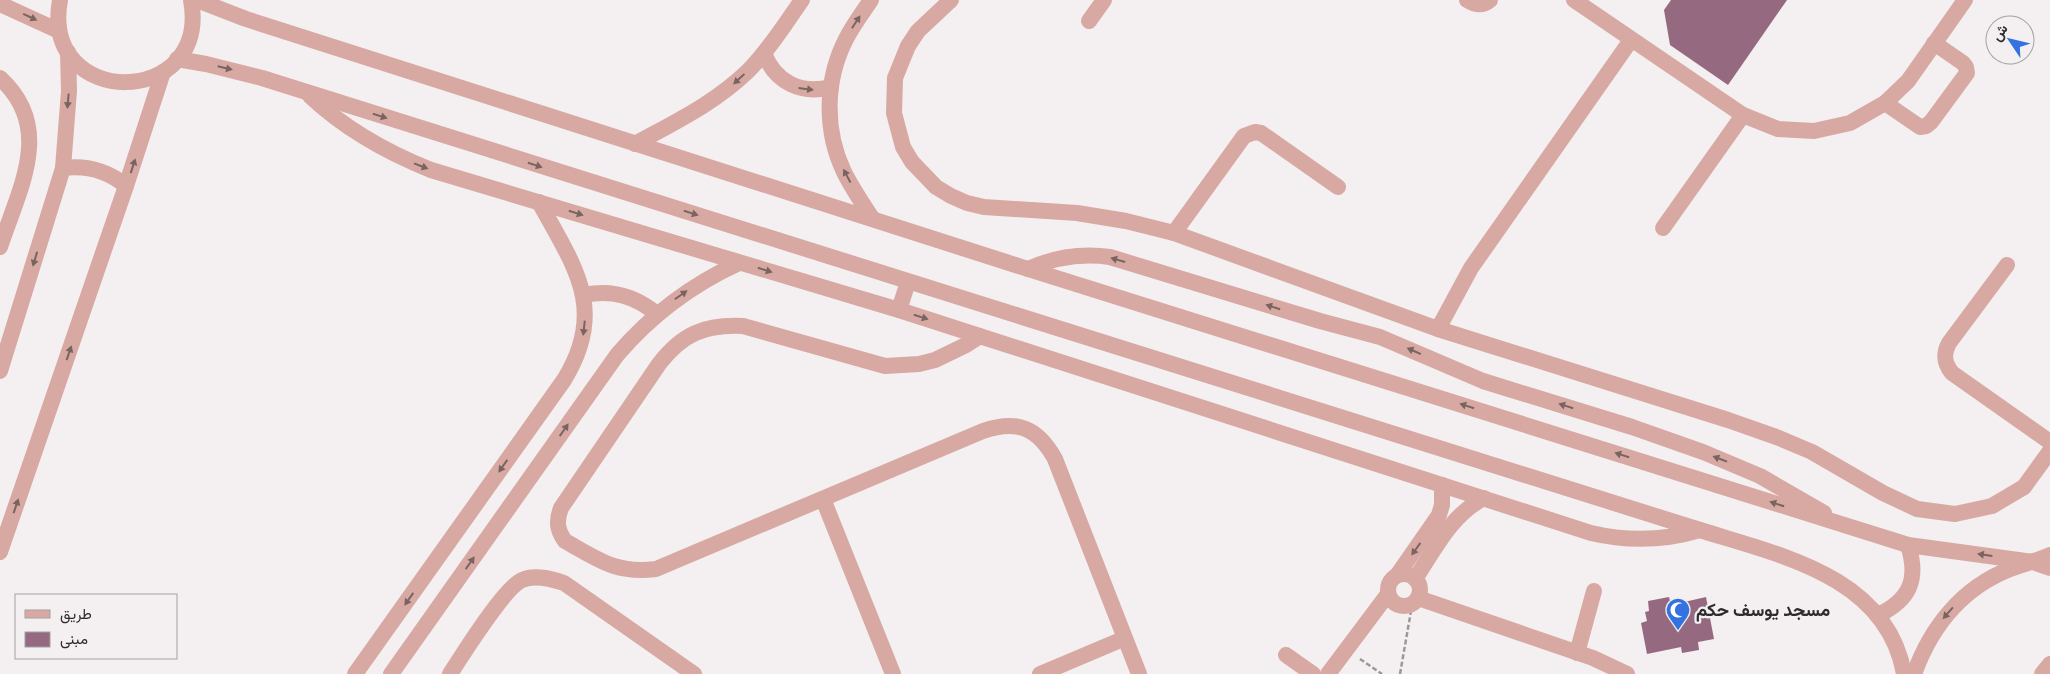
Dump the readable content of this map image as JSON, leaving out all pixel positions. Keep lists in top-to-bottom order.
{
  "places": {
    "mosque": ["مسجد يوسف حكم"]
  },
  "legend": ["طريق", "مبنى"],
  "north": "top left"
}
